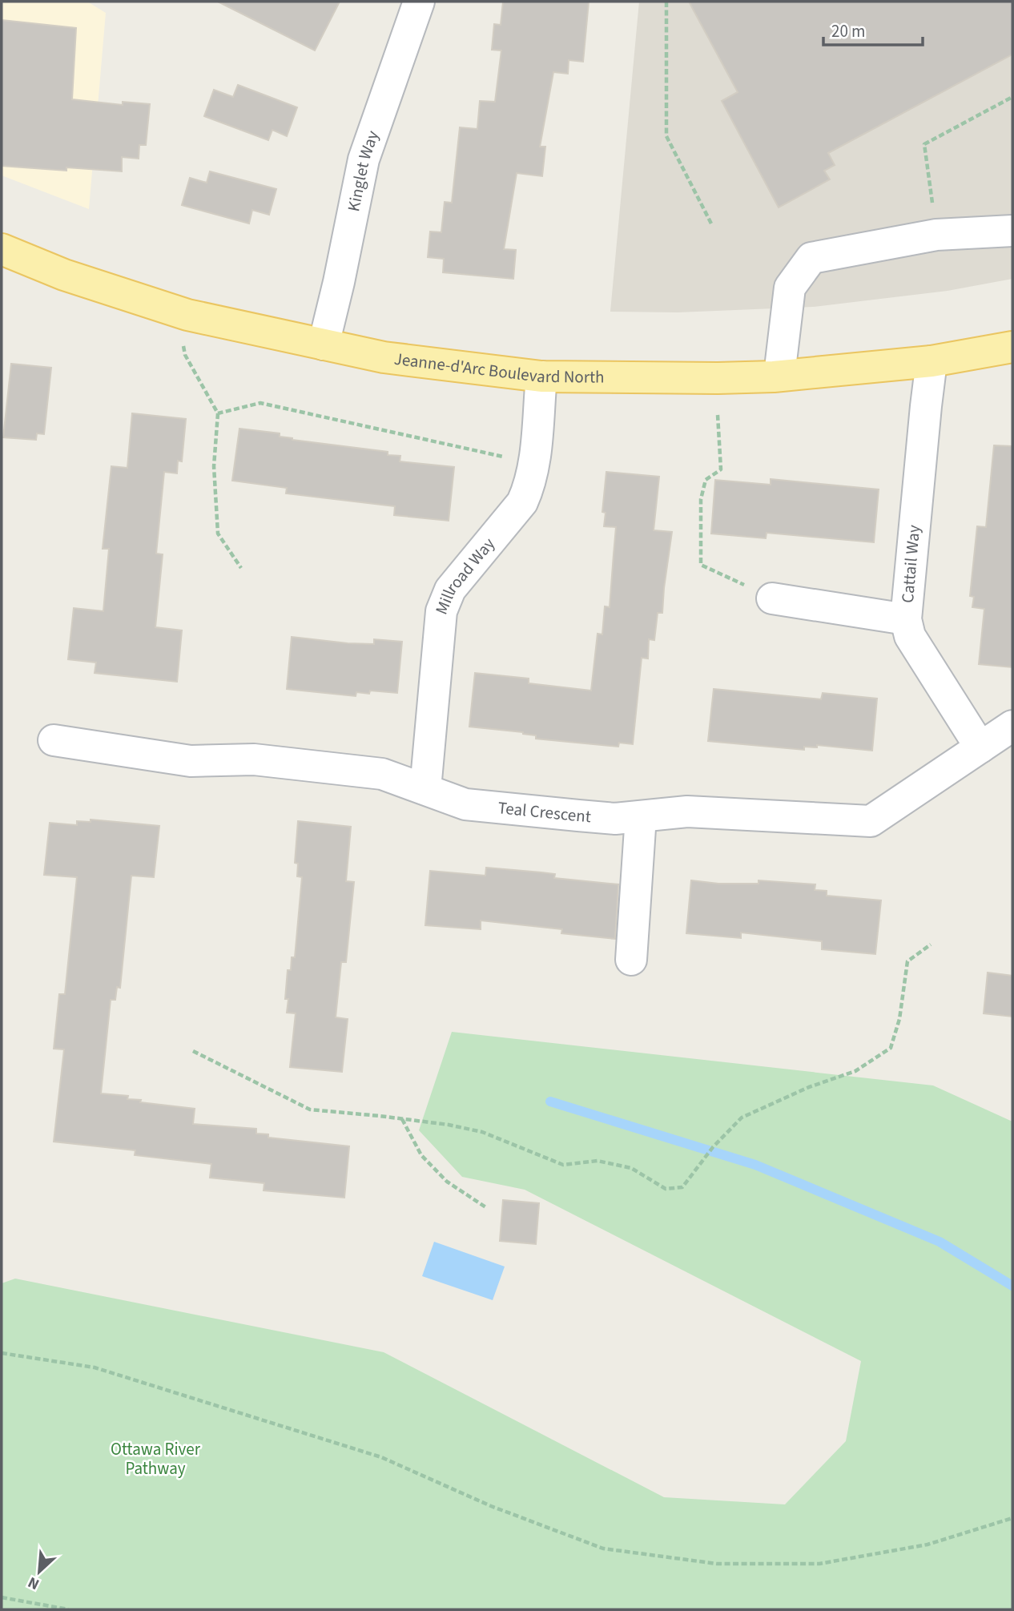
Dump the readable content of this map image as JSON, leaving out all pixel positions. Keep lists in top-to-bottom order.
{
  "streets": {
    "main road": ["Jeanne-d'Arc Boulevard North"],
    "street": [
      "Kinglet Way",
      "Cattail Way",
      "Millroad Way",
      "Teal Crescent"
    ]
  },
  "crossings": [
    ["Kinglet Way", "Jeanne-d'Arc Boulevard North"],
    ["Jeanne-d'Arc Boulevard North", "Cattail Way"],
    ["Jeanne-d'Arc Boulevard North", "Millroad Way"],
    ["Cattail Way", "Teal Crescent"],
    ["Millroad Way", "Teal Crescent"]
  ],
  "parks": ["Ottawa River Pathway"],
  "scale_bar": "20 m",
  "north": "bottom left"
}
